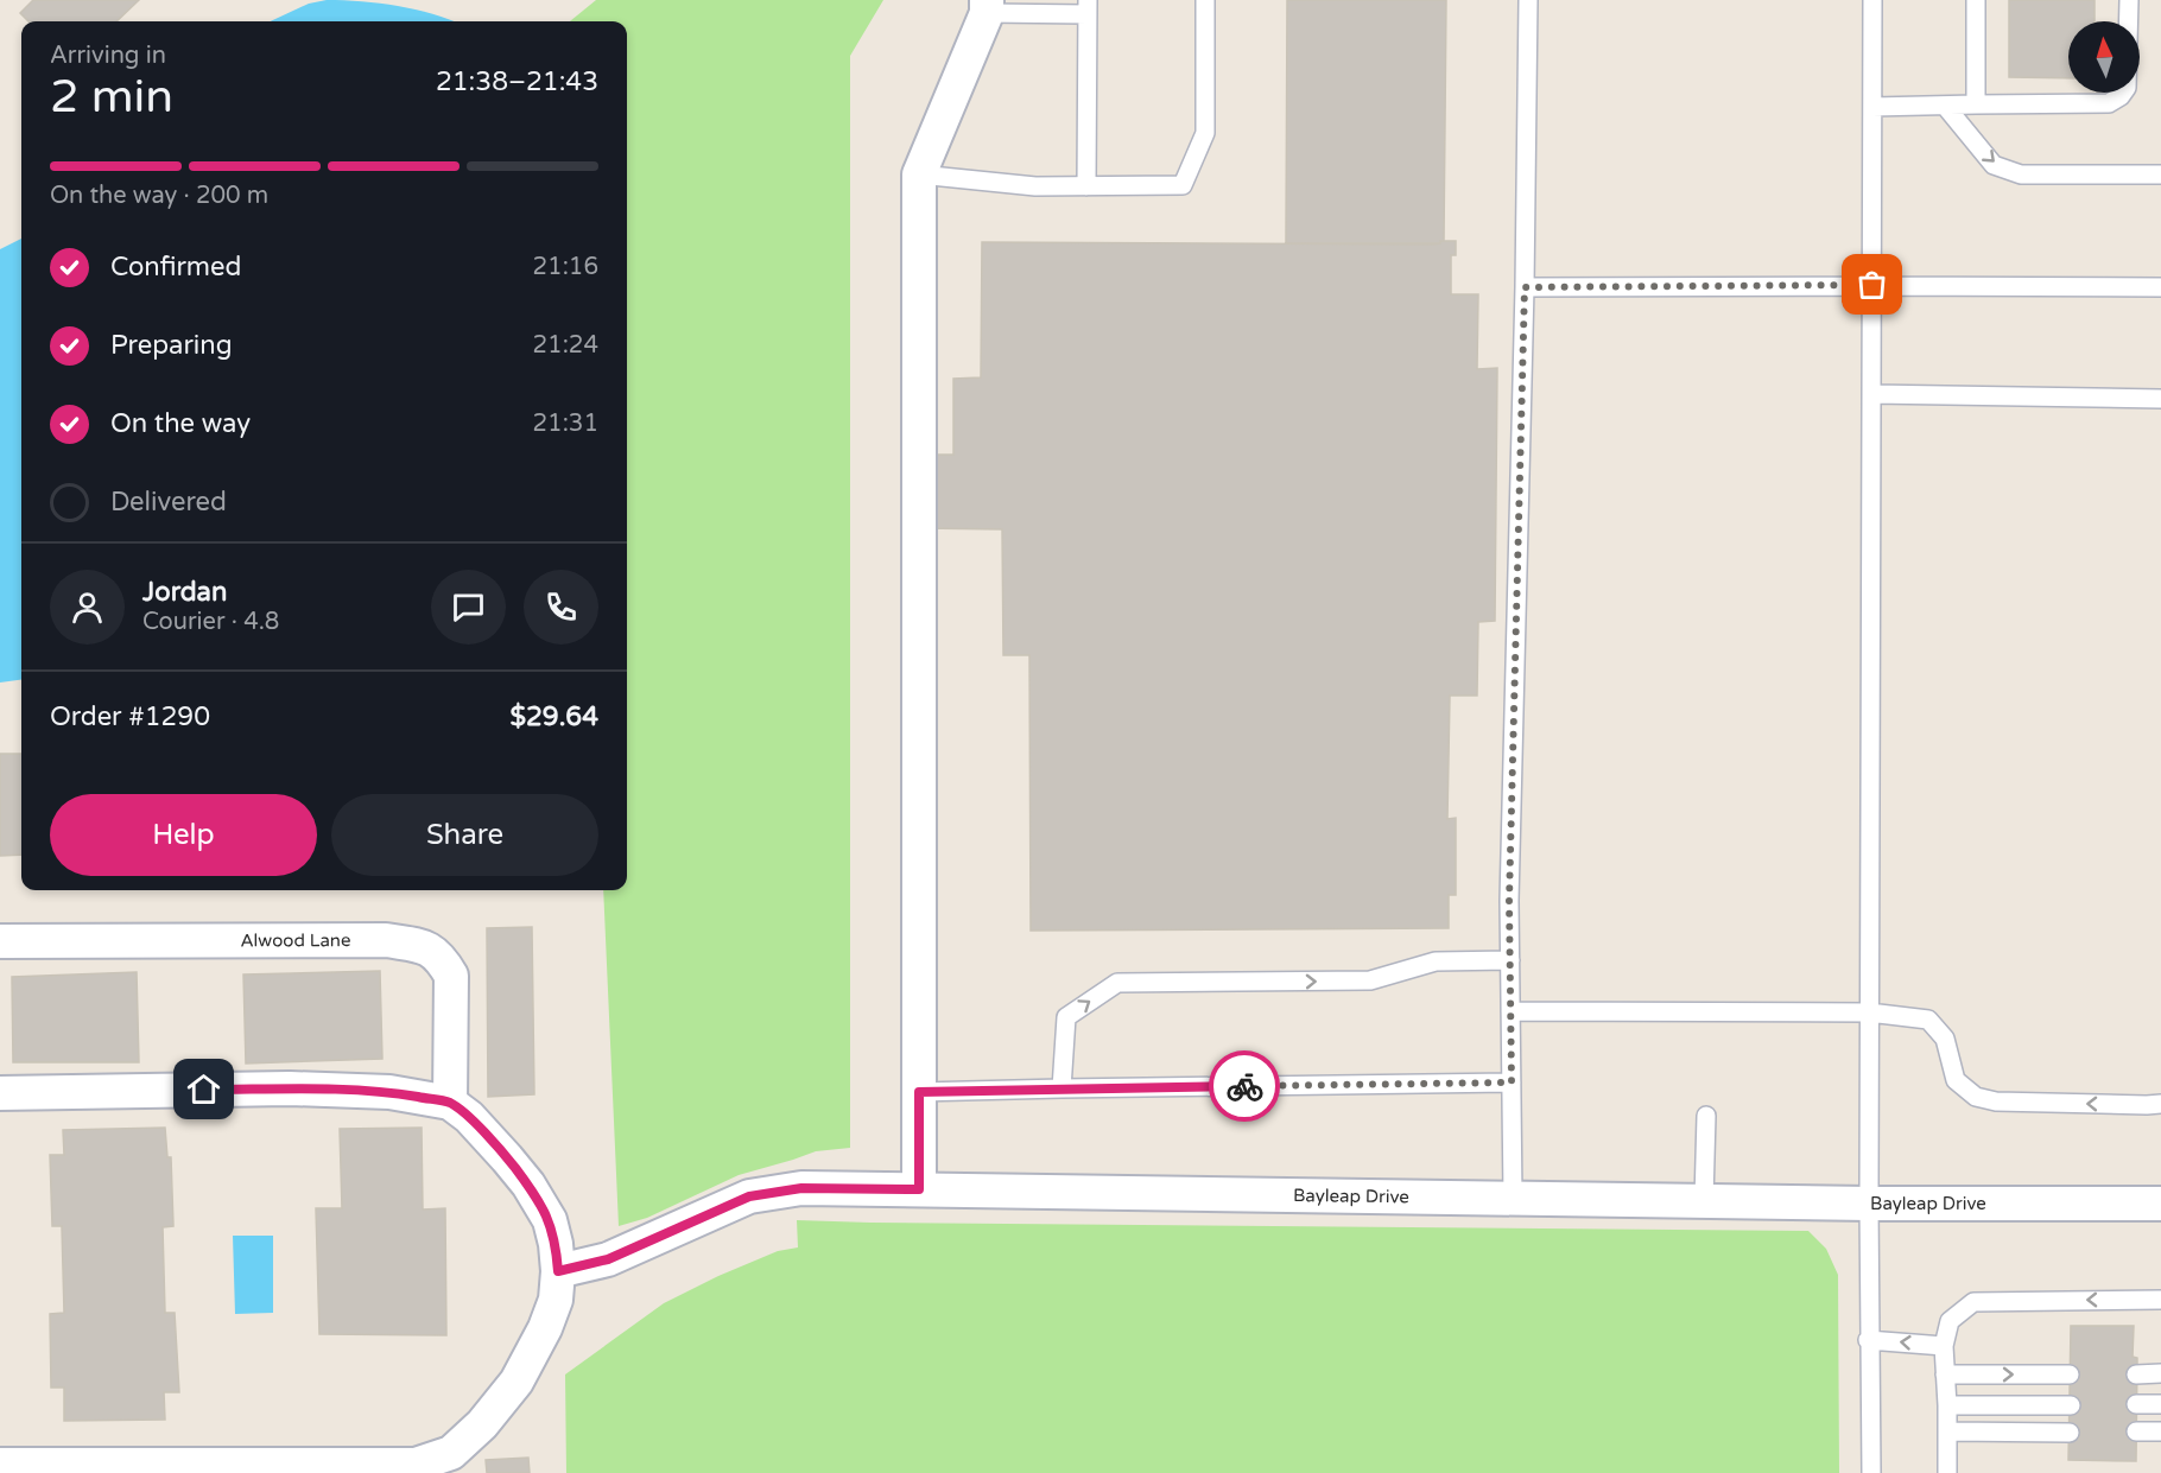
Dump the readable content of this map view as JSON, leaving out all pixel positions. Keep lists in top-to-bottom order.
{
  "streets": {
    "street": ["Alwood Lane", "Bayleap Drive"]
  },
  "north": "top",
  "page": {
    "heading": ["2 min", "Arriving in", "21:38–21:43"],
    "panel": [
      "Jordan",
      "Courier · 4.8",
      "Order #1290",
      "$29.64"
    ],
    "bar": "On the way · 200 m",
    "list": [
      ["Confirmed", "21:16"],
      ["Preparing", "21:24"],
      ["On the way", "21:31"],
      "Delivered"
    ],
    "buttons": ["Help", "Share"]
  }
}
